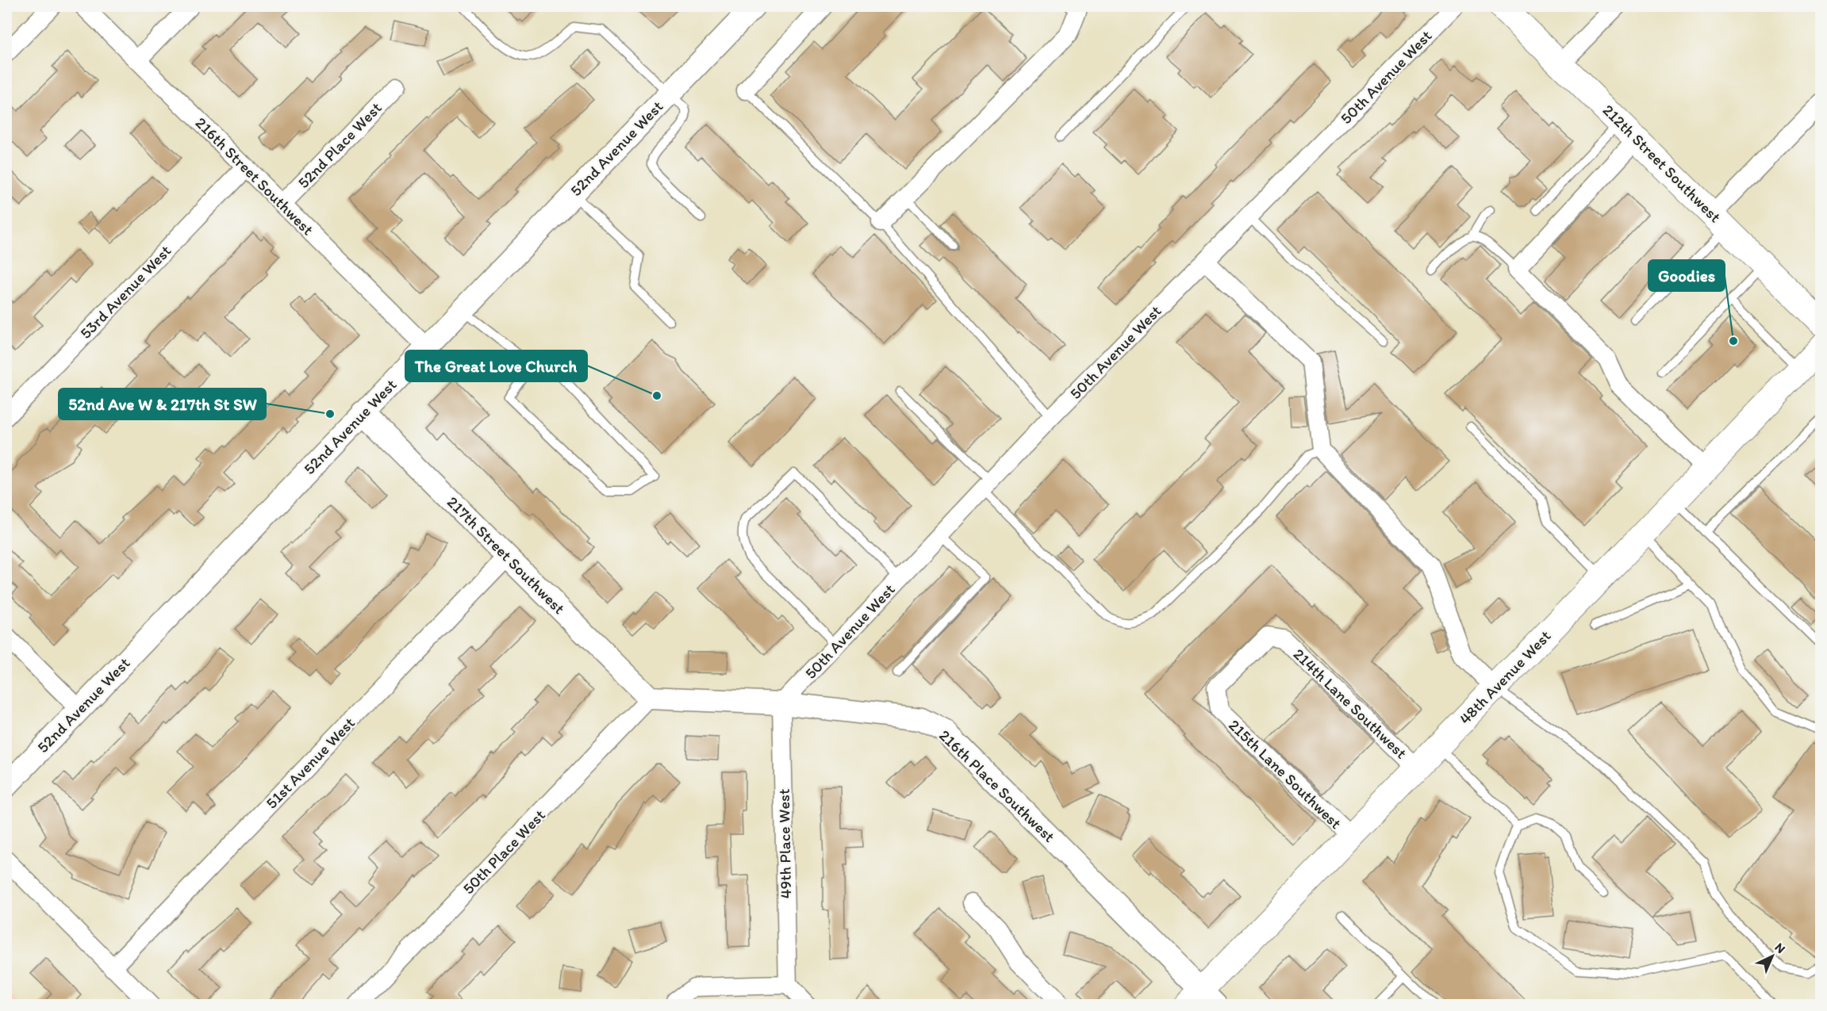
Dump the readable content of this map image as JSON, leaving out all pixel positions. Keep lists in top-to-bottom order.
{
  "streets": {
    "main road": ["212th Street Southwest", "48th Avenue West"],
    "street": [
      "50th Avenue West",
      "52nd Place West",
      "52nd Avenue West",
      "216th Street Southwest",
      "53rd Avenue West",
      "217th Street Southwest",
      "214th Lane Southwest",
      "51st Avenue West",
      "215th Lane Southwest",
      "216th Place Southwest",
      "49th Place West",
      "50th Place West"
    ]
  },
  "crossings": [
    ["50th Avenue West", "216th Place Southwest"],
    ["50th Avenue West", "49th Place West"],
    ["52nd Place West", "216th Street Southwest"],
    ["52nd Avenue West", "216th Street Southwest"],
    ["52nd Avenue West", "217th Street Southwest"],
    ["216th Street Southwest", "53rd Avenue West"],
    ["217th Street Southwest", "51st Avenue West"],
    ["217th Street Southwest", "216th Place Southwest"],
    ["217th Street Southwest", "50th Place West"],
    ["48th Avenue West", "214th Lane Southwest"],
    ["48th Avenue West", "215th Lane Southwest"],
    ["48th Avenue West", "216th Place Southwest"],
    ["214th Lane Southwest", "215th Lane Southwest"],
    ["216th Place Southwest", "49th Place West"],
    ["216th Place Southwest", "50th Place West"]
  ],
  "places": ["Goodies", "The Great Love Church", "52nd Ave W & 217th St SW"],
  "north": "top right"
}
